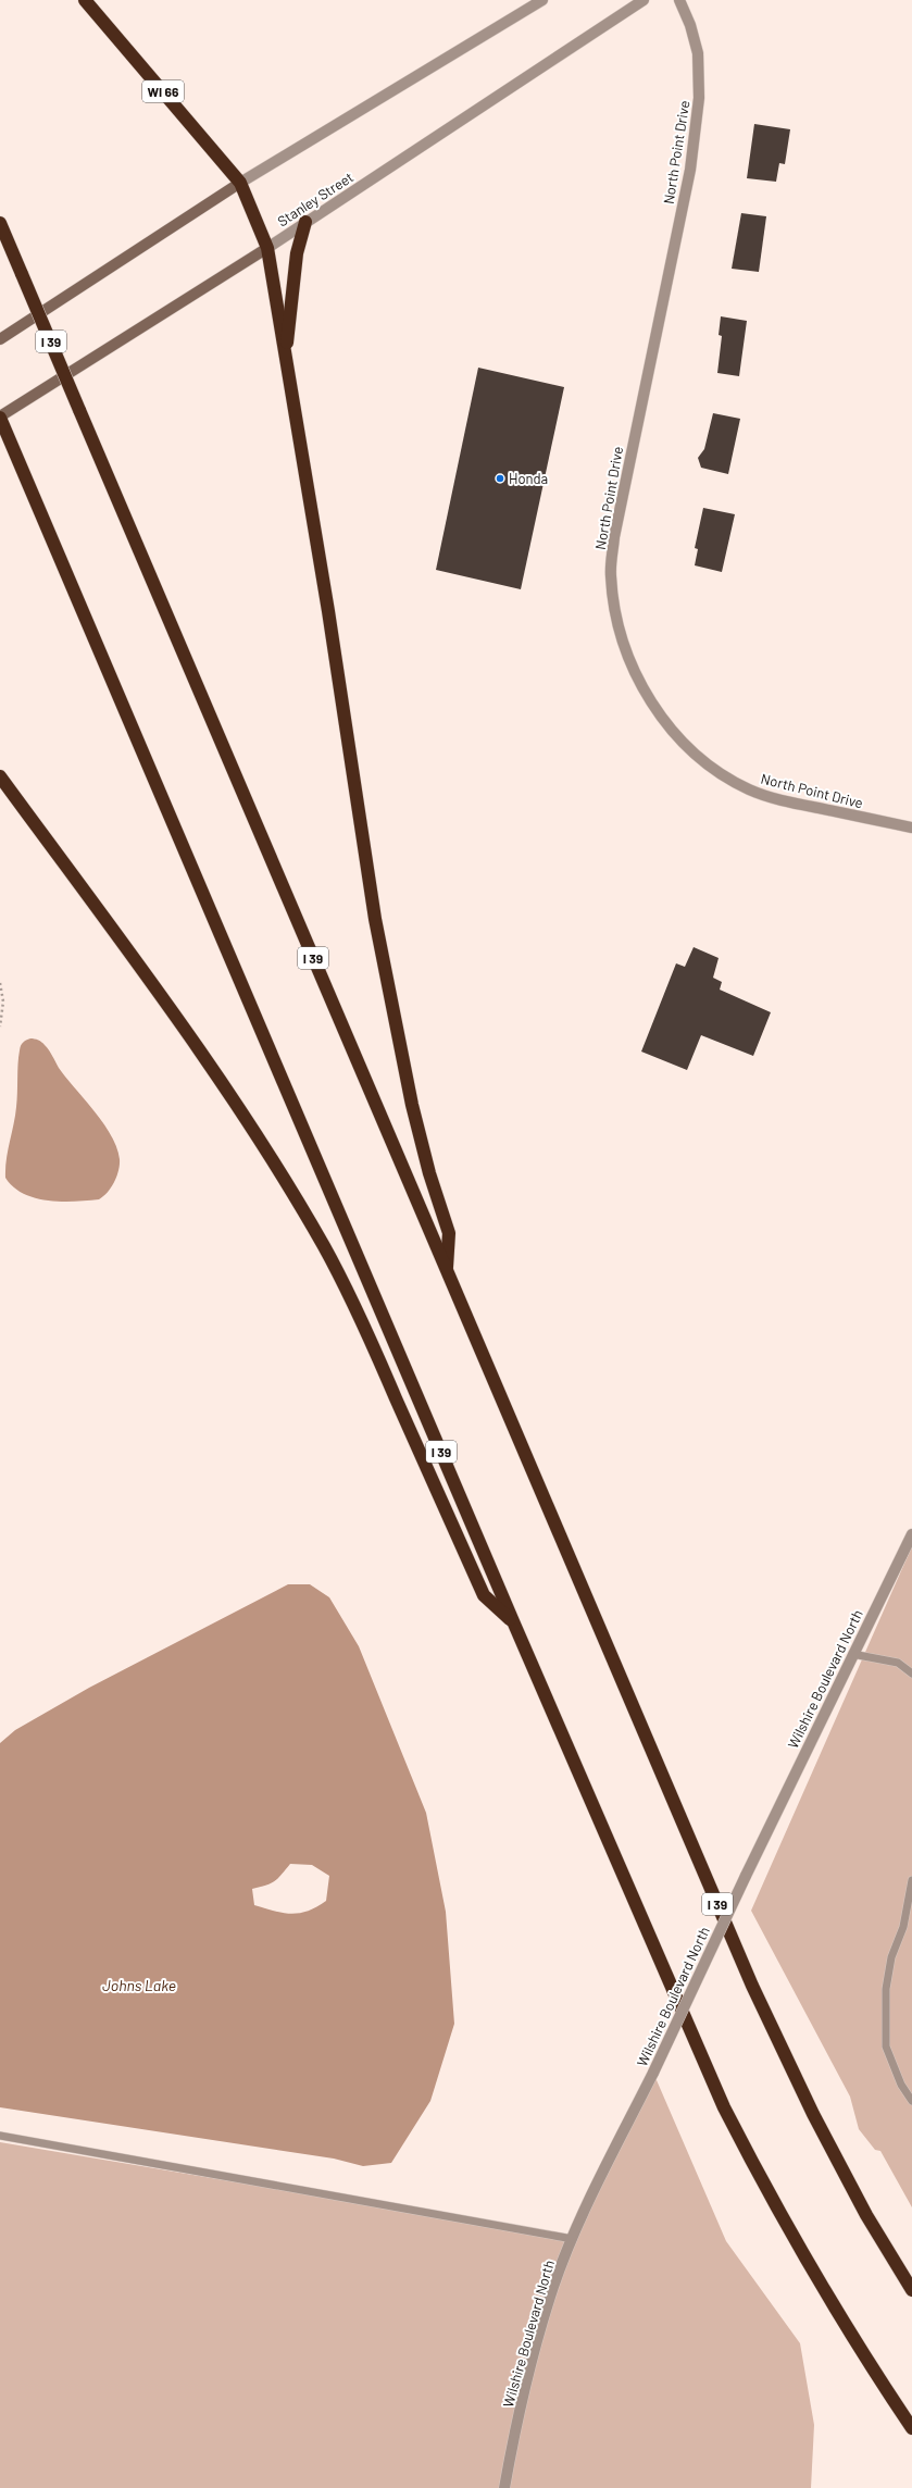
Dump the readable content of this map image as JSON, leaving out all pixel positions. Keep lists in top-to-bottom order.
{
  "streets": {
    "highway": ["WI 66", "I 39"],
    "main road": ["Stanley Street"],
    "street": ["North Point Drive", "Wilshire Boulevard North"]
  },
  "crossings": [
    ["Stanley Street", "I 39"]
  ],
  "water": ["Johns Lake"],
  "places": ["Honda"]
}
